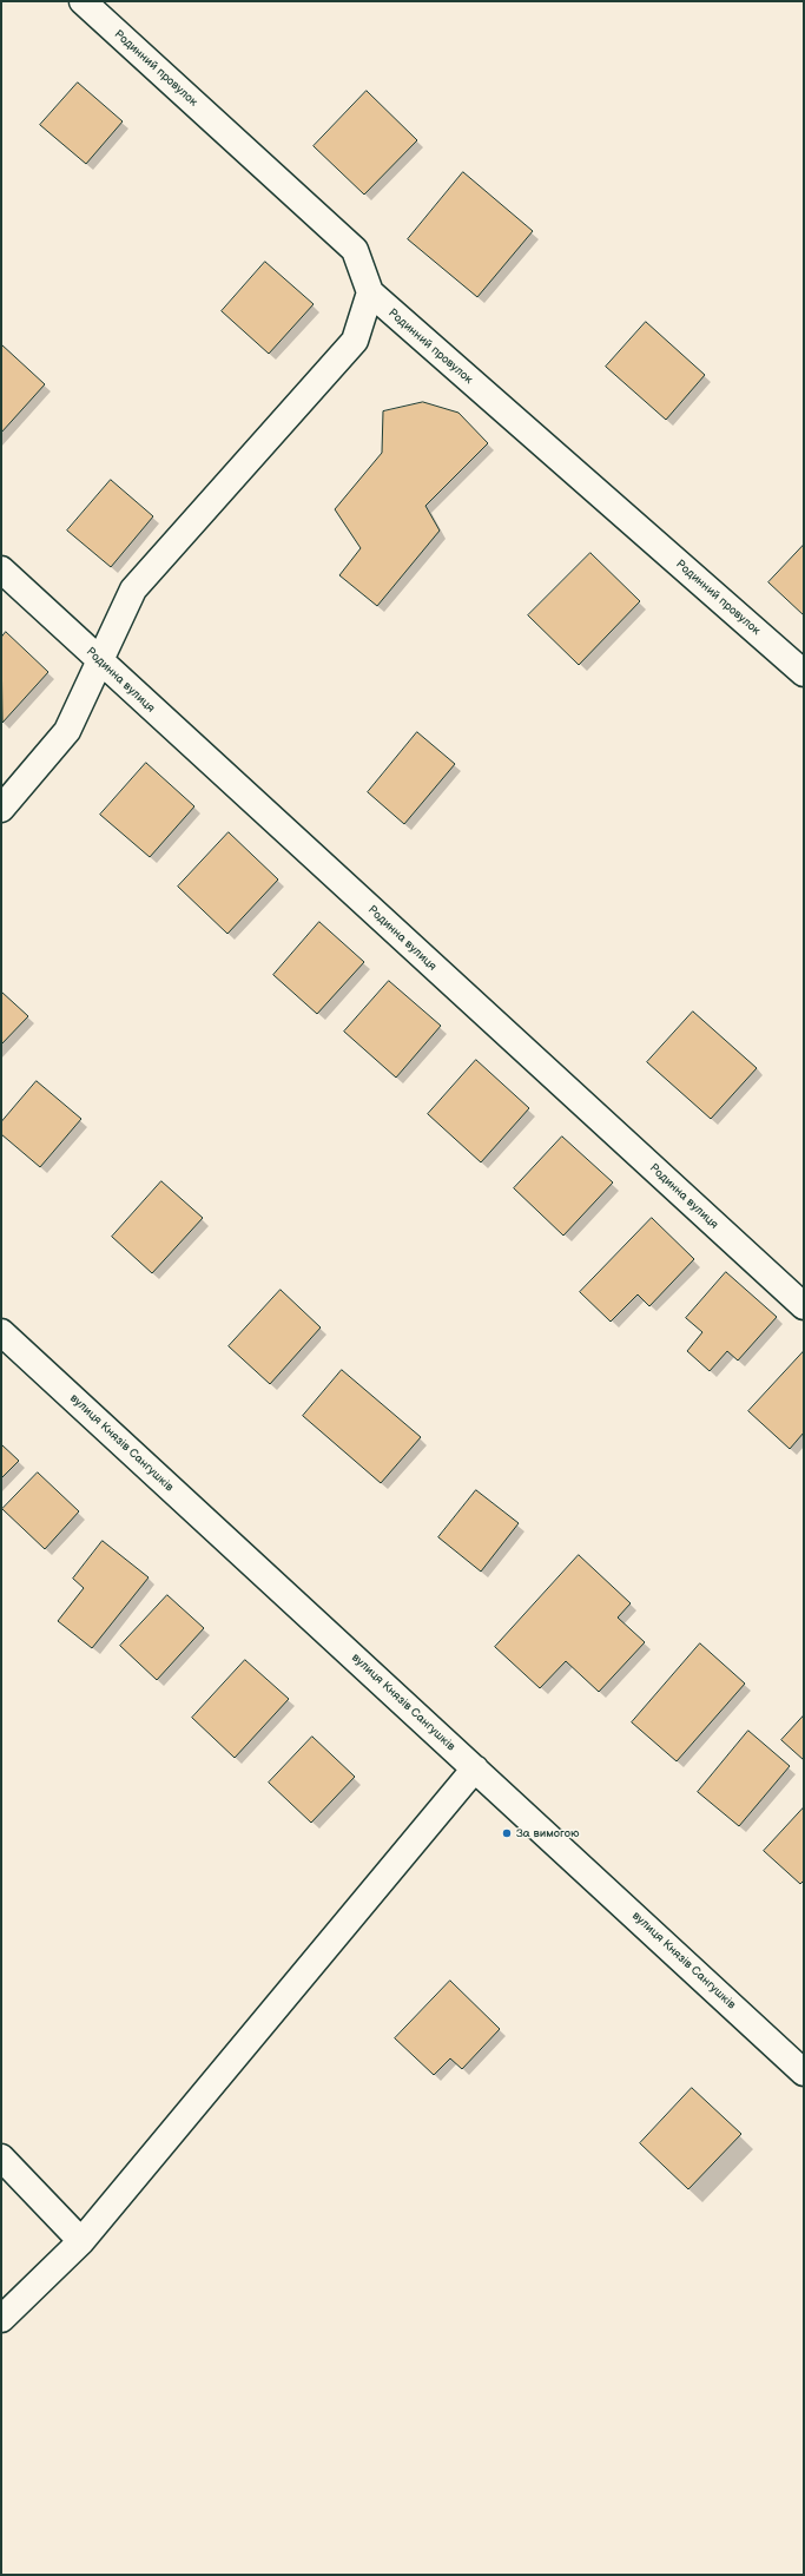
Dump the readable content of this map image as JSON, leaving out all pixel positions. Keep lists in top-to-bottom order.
{
  "streets": {
    "street": ["Родинний провулок", "Родинна вулиця", "вулиця Князів Сангушків"]
  },
  "places": ["За вимогою"]
}
